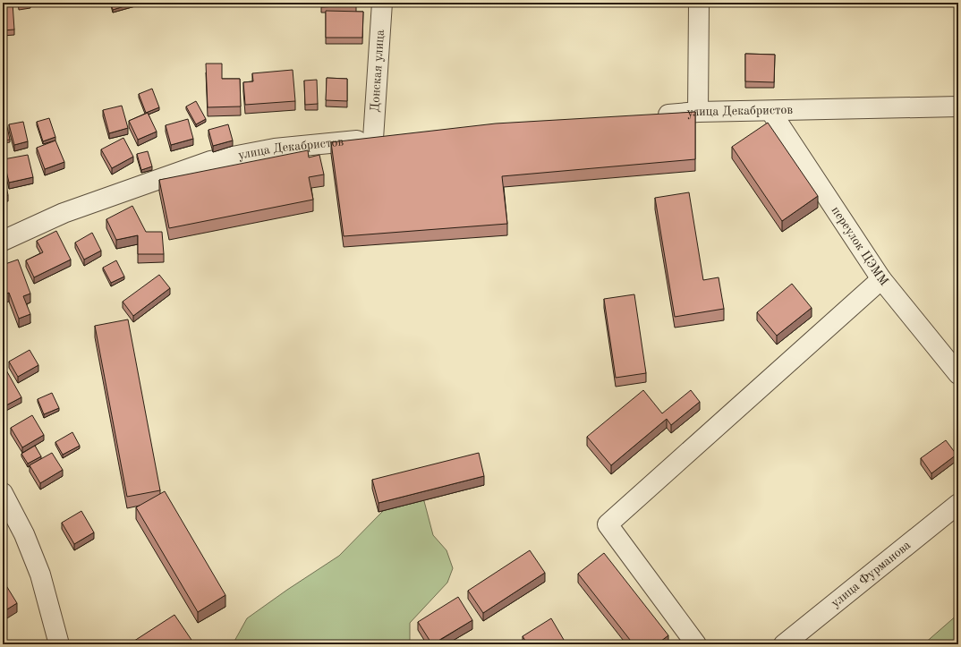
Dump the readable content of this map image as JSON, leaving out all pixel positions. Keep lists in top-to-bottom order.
{
  "streets": {
    "street": [
      "Донская улица",
      "улица Декабристов",
      "переулок ЦЭММ",
      "улица Фурманова"
    ]
  },
  "crossings": [
    ["Донская улица", "улица Декабристов"],
    ["улица Декабристов", "переулок ЦЭММ"]
  ]
}
